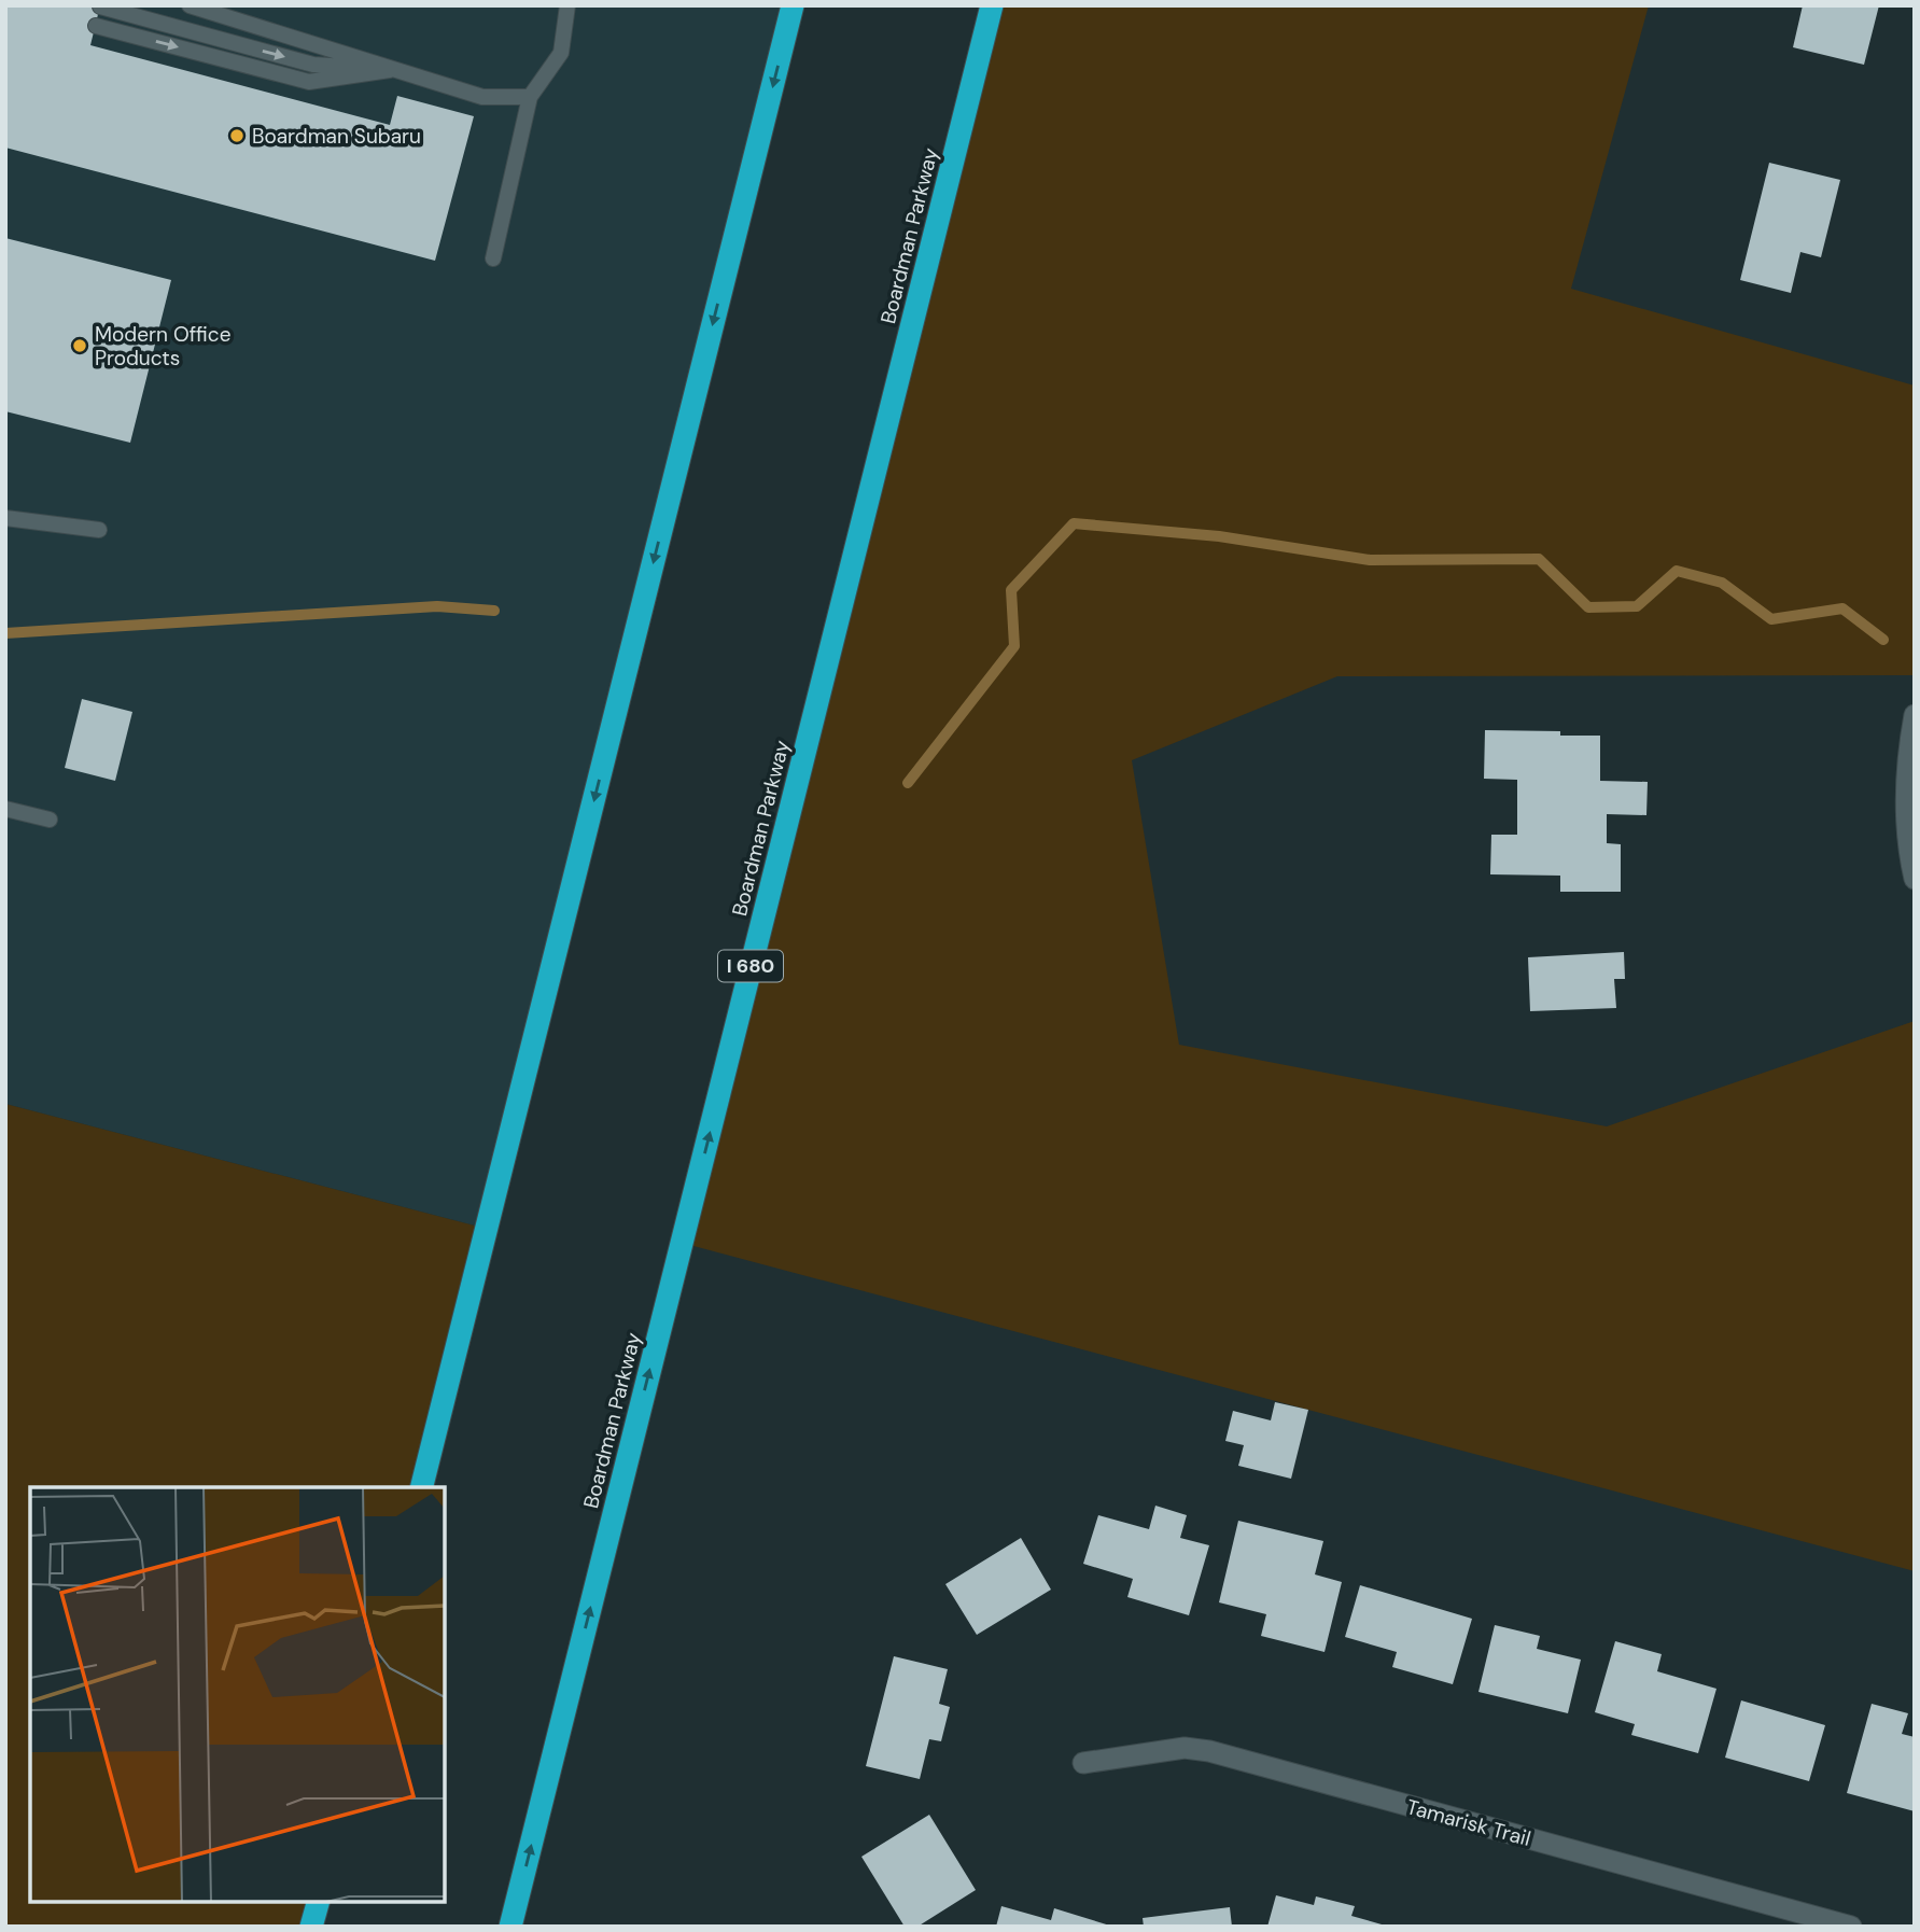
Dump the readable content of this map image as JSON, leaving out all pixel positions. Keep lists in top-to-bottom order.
{
  "streets": {
    "highway": ["Boardman Parkway", "I 680"],
    "street": ["Tamarisk Trail"]
  },
  "places": ["Boardman Subaru", "Modern Office Products"]
}
